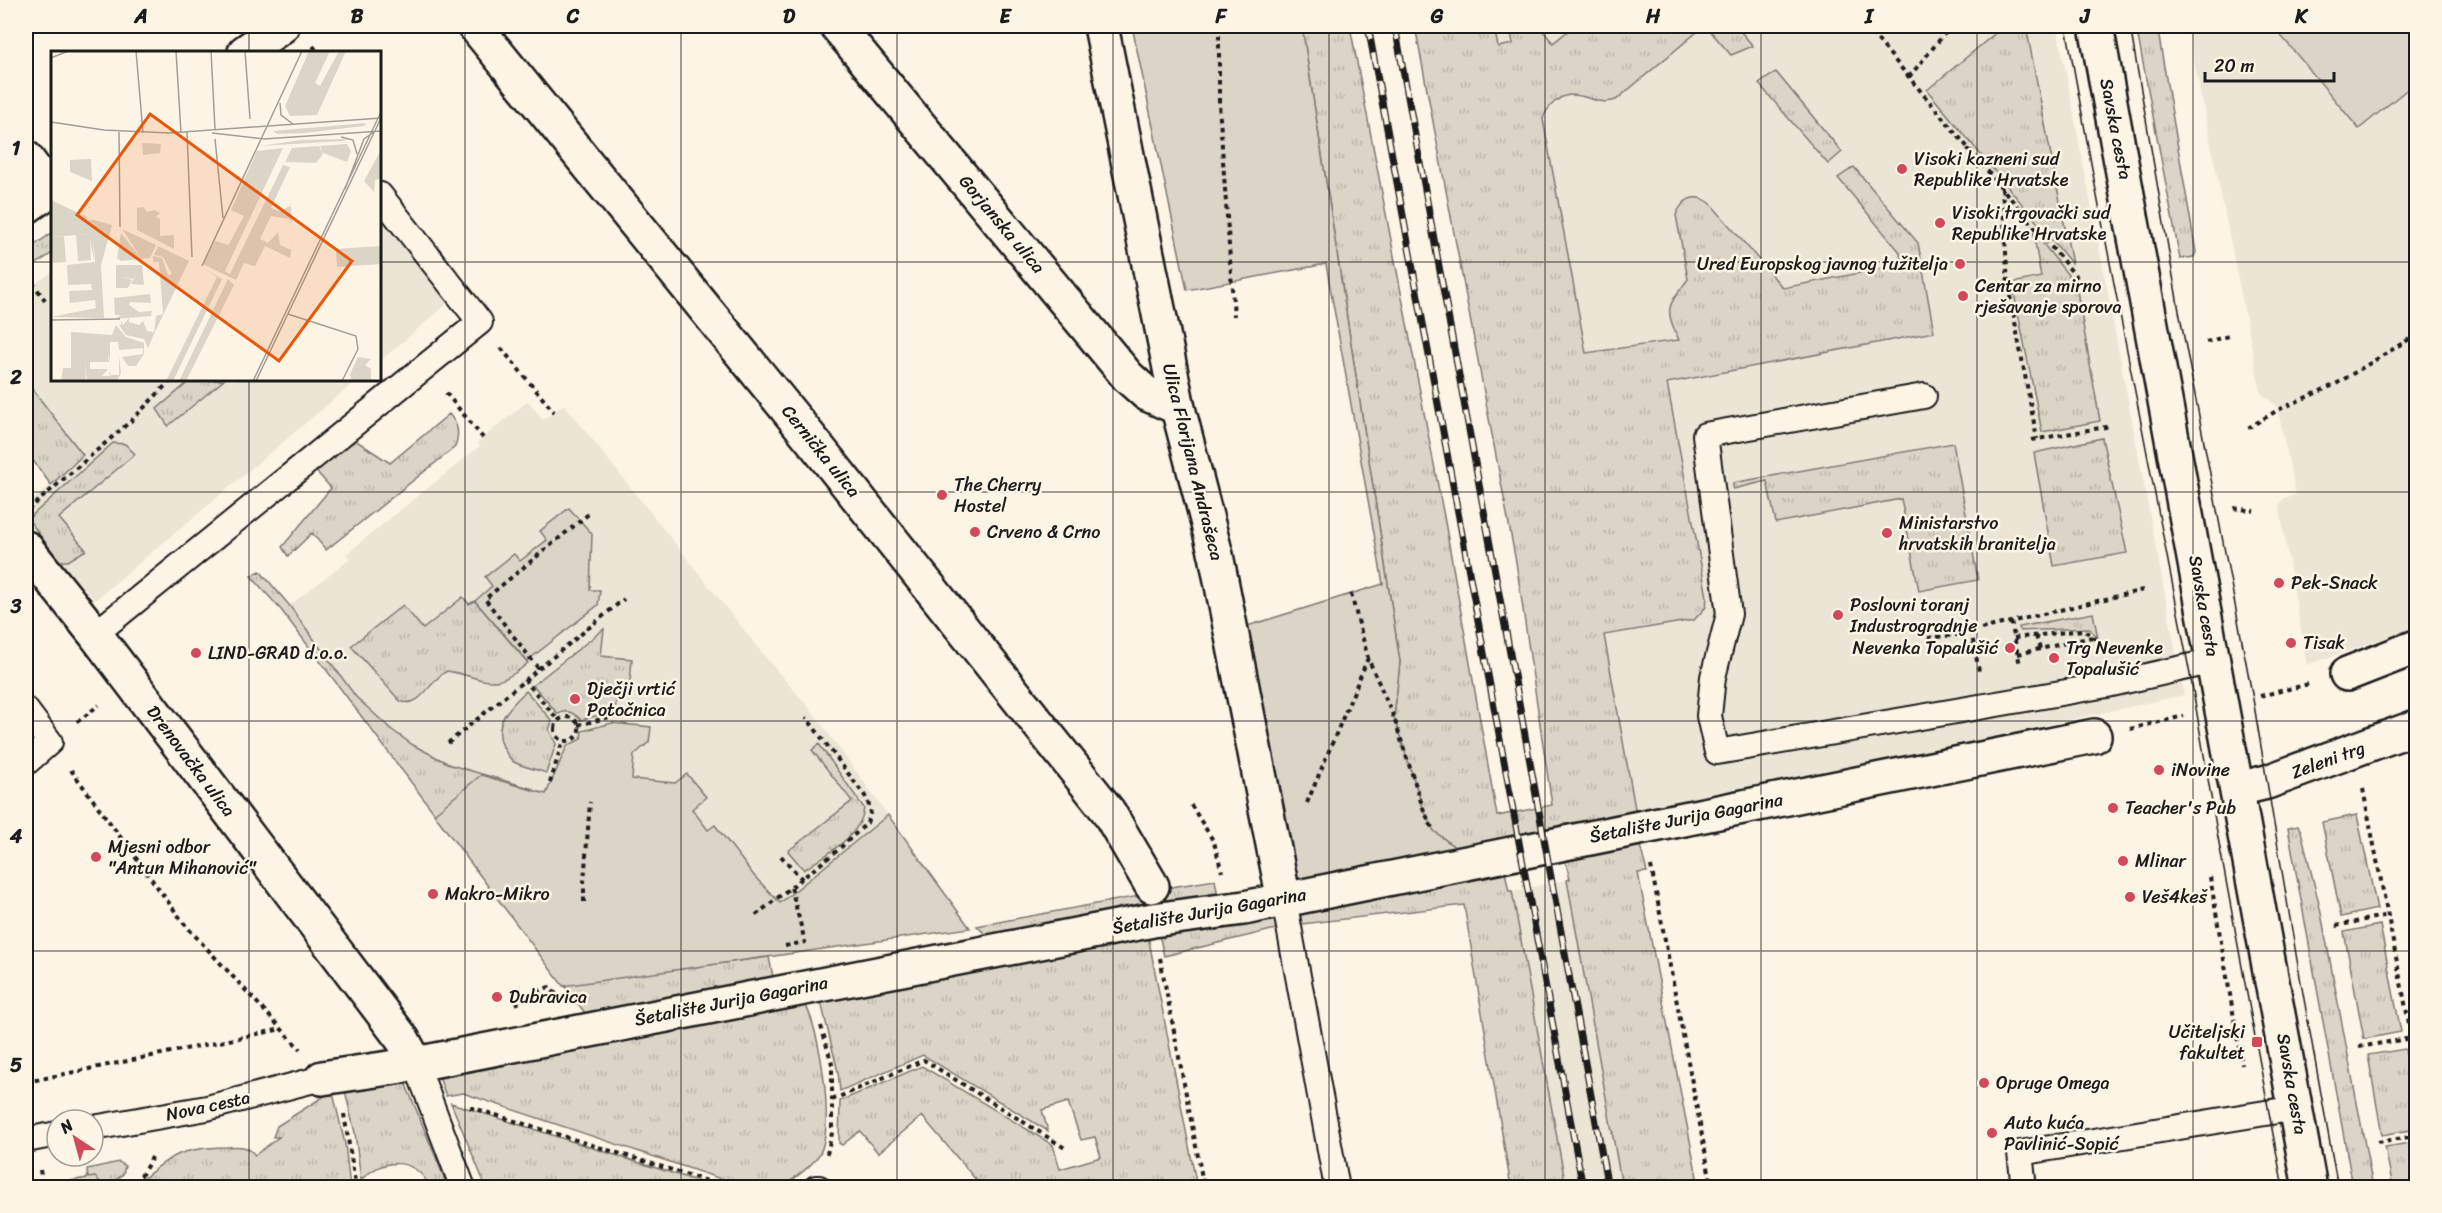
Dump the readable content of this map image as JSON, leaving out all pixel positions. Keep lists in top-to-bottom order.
{
  "streets": {
    "street": [
      "Savska cesta",
      "Gorjanska ulica",
      "Cernička ulica",
      "Ulica Florijana Andrašeca",
      "Zeleni trg",
      "Drenovačka ulica",
      "Šetalište Jurija Gagarina"
    ],
    "lane": ["Nova cesta"]
  },
  "crossings": [
    ["Savska cesta", "Zeleni trg"],
    ["Gorjanska ulica", "Ulica Florijana Andrašeca"],
    ["Ulica Florijana Andrašeca", "Šetalište Jurija Gagarina"],
    ["Drenovačka ulica", "Šetalište Jurija Gagarina"],
    ["Šetalište Jurija Gagarina", "Nova cesta"]
  ],
  "places": {
    "other": [
      "Visoki kazneni sud Republike Hrvatske",
      "Visoki trgovački sud Republike Hrvatske",
      "Ured Europskog javnog tužitelja",
      "Centar za mirno rješavanje sporova",
      "The Cherry Hostel",
      "Crveno & Crno",
      "Ministarstvo hrvatskih branitelja",
      "Pek-Snack",
      "Poslovni toranj Industrogradnje",
      "Tisak",
      "Nevenka Topalušić",
      "LIND-GRAD d.o.o.",
      "Trg Nevenke Topalušić",
      "Dječji vrtić Potočnica",
      "iNovine",
      "Teacher's Pub",
      "Mjesni odbor \"Antun Mihanović\"",
      "Mlinar",
      "Makro-Mikro",
      "Veš4keš",
      "Dubravica",
      "Opruge Omega",
      "Auto kuća Pavlinić-Sopić"
    ],
    "transit": ["Učiteljski fakultet"]
  },
  "scale_bar": "20 m",
  "north": "top left",
  "grid": {
    "columns": [
      "A",
      "B",
      "C",
      "D",
      "E",
      "F",
      "G",
      "H",
      "I",
      "J",
      "K"
    ],
    "rows": [
      "1",
      "2",
      "3",
      "4",
      "5"
    ]
  }
}
